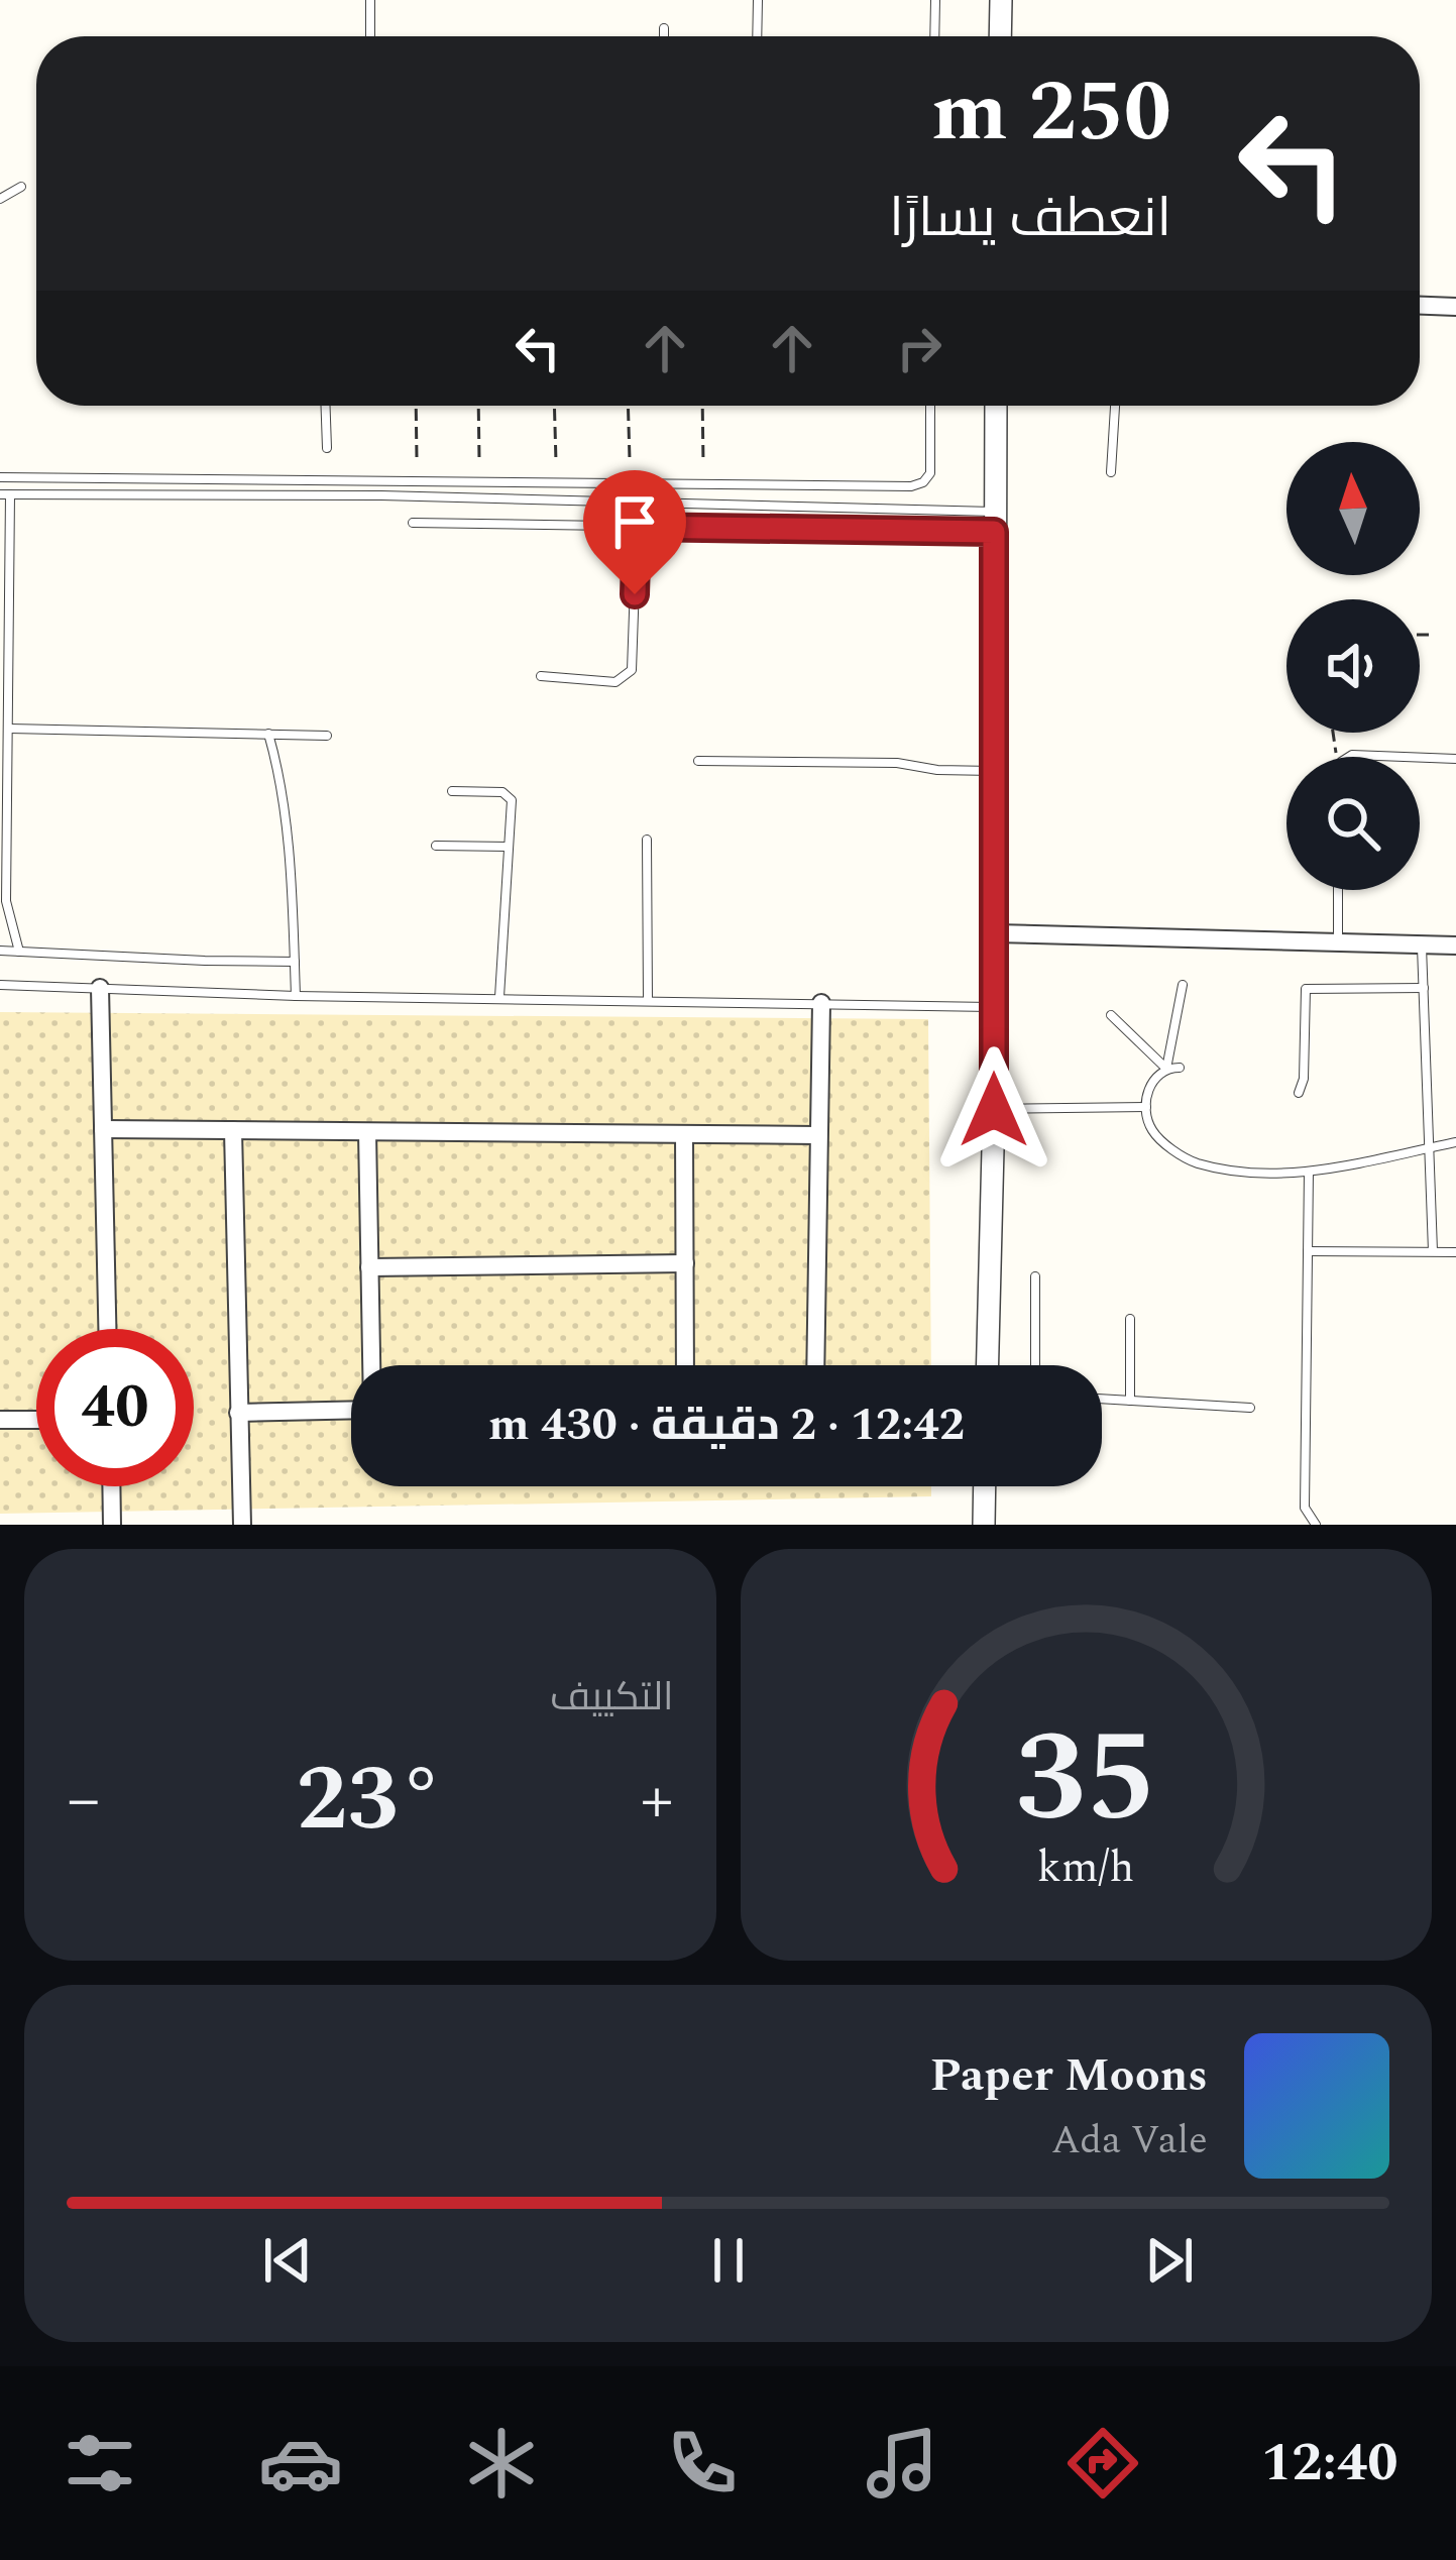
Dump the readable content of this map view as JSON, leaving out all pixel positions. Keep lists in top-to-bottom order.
{
  "north": "top",
  "page": {
    "turn": ["250 m", "انعطف يسارًا"],
    "limit": "40",
    "trip": "12:42 · 2 دقيقة · 430 m",
    "tile": "التكييف",
    "heat": ["−", "23°", "+"],
    "song": ["Paper Moons", "Ada Vale"],
    "tabs": "12:40",
    "gauge": ["35", "km/h"]
  }
}
